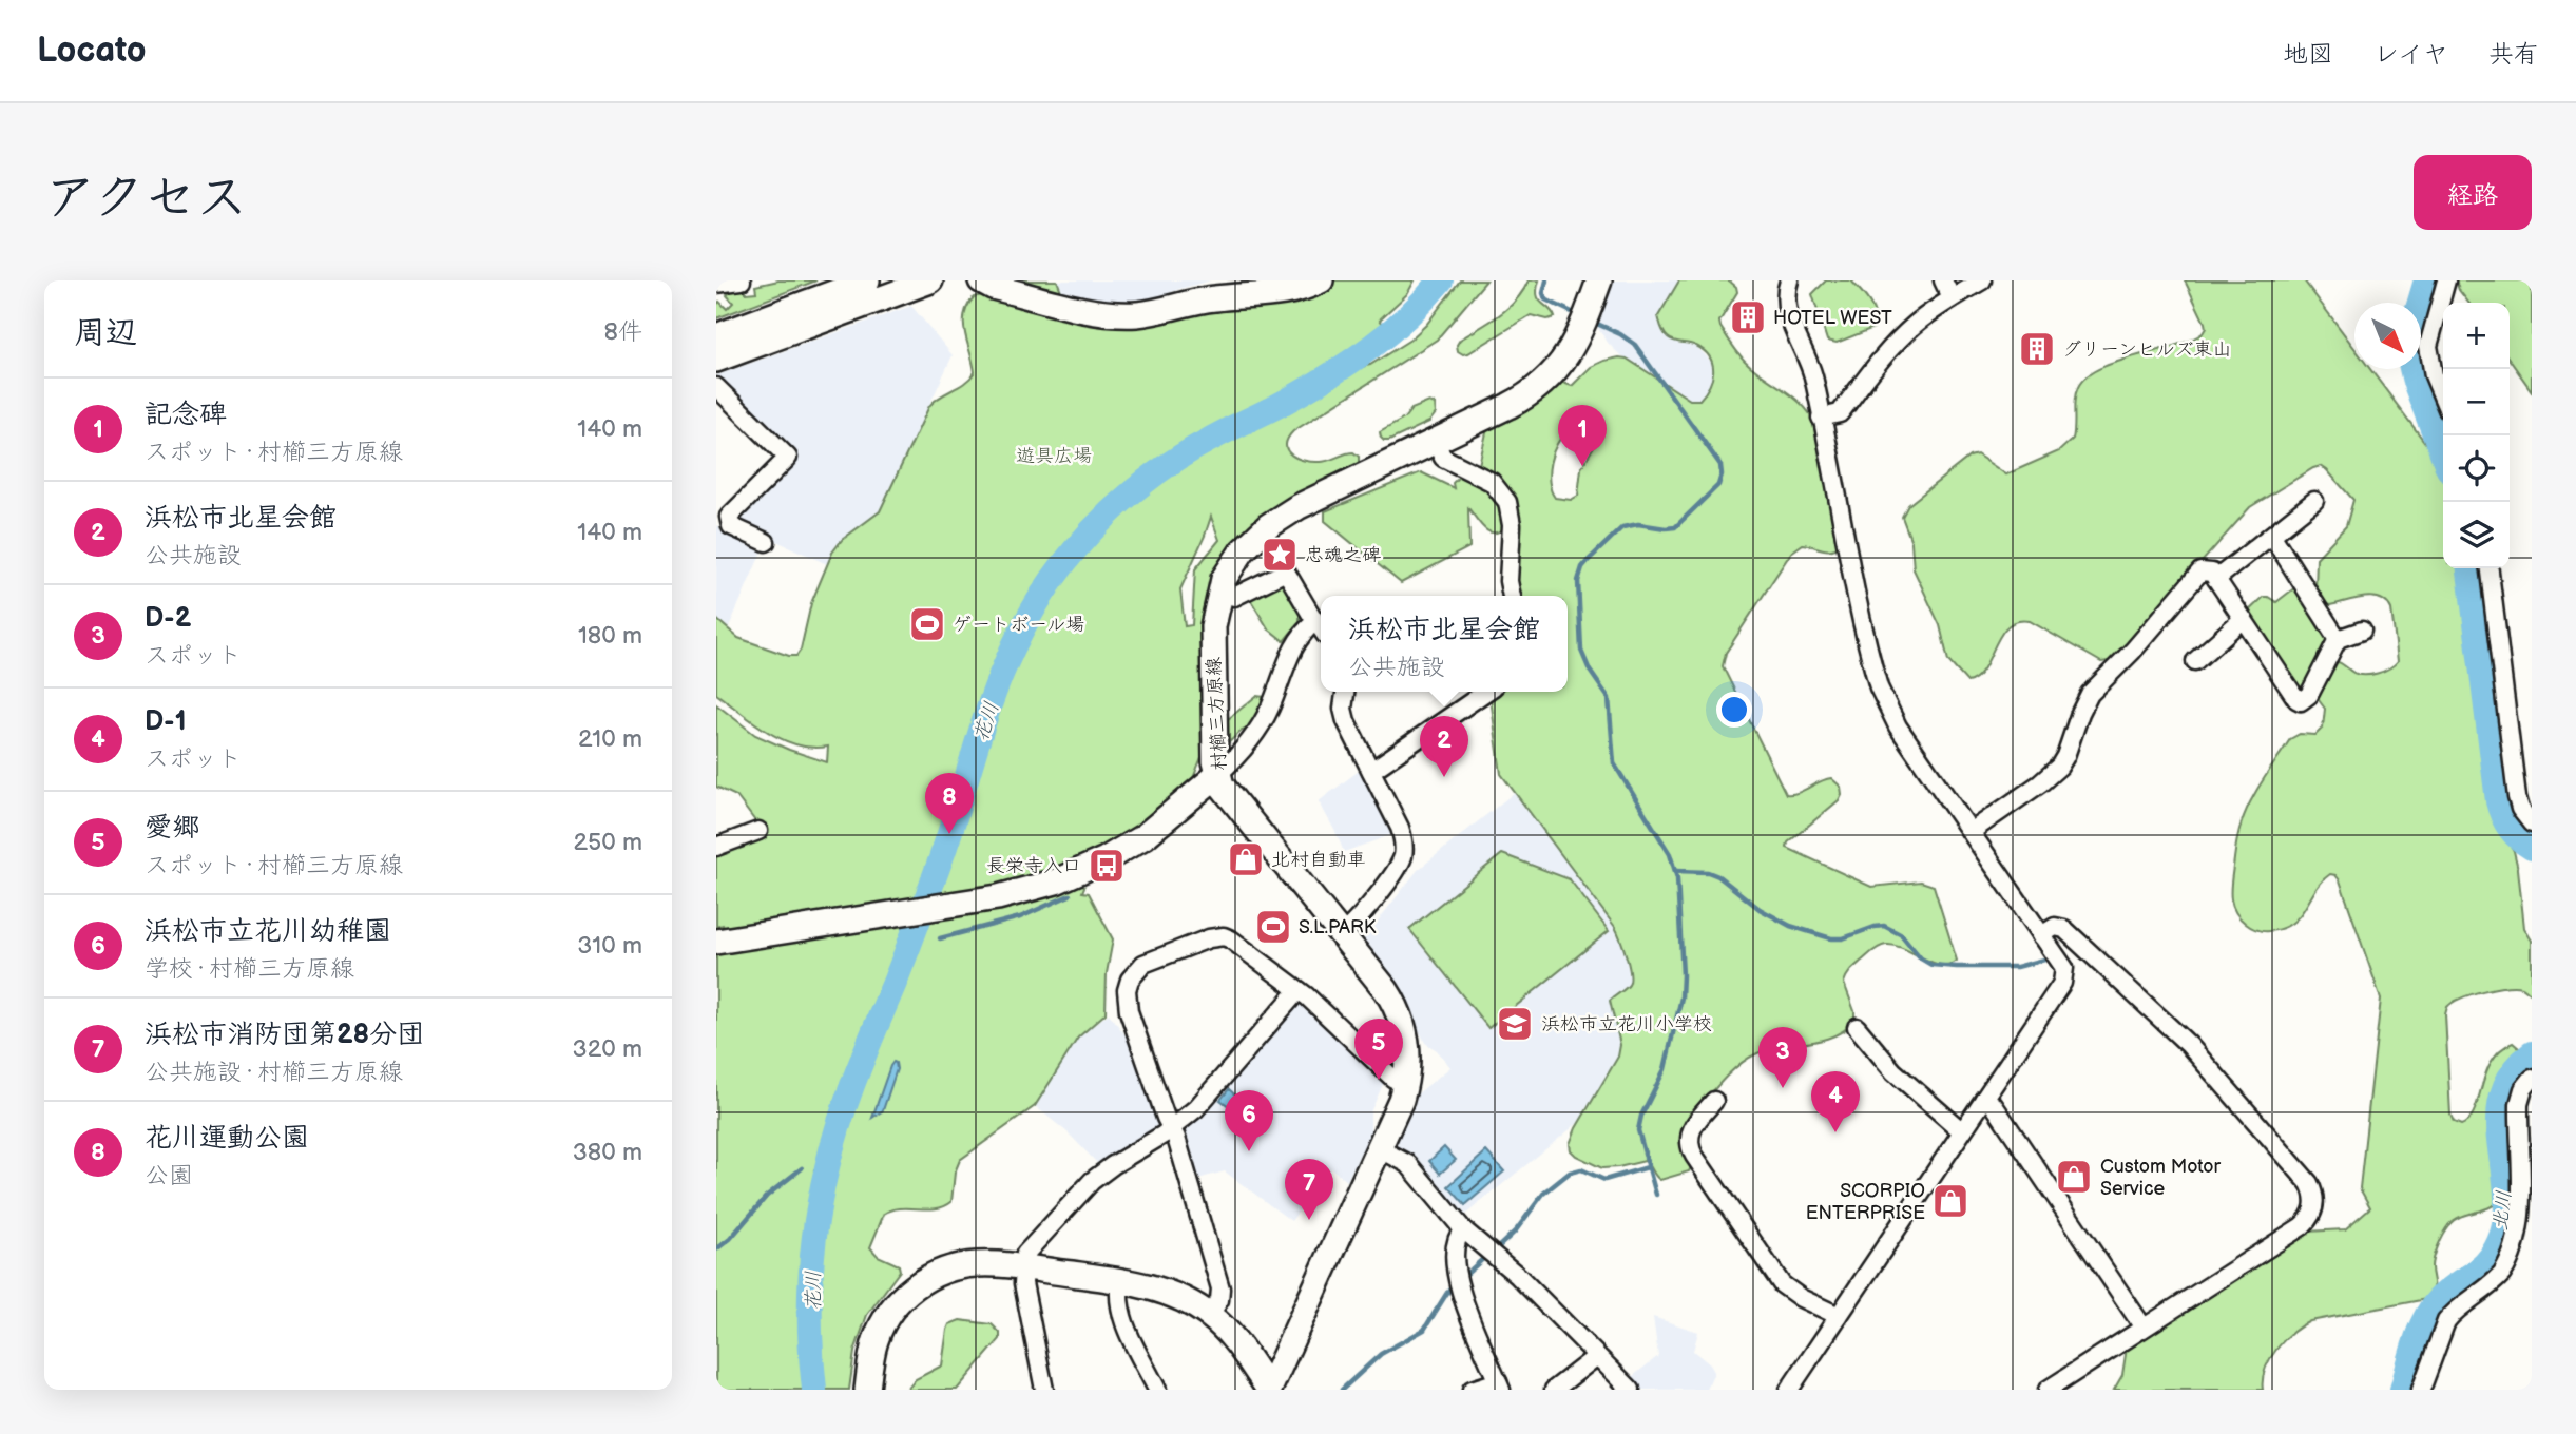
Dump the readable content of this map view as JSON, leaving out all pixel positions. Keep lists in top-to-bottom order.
{
  "streets": {
    "street": ["村櫛三方原線"]
  },
  "water": ["花川", "北川"],
  "parks": ["遊具広場"],
  "places": {
    "building": ["HOTEL WEST", "グリーンヒルズ東山"],
    "place": ["忠魂之碑"],
    "sports": ["ゲートボール場", "S.L.PARK"],
    "shop": ["北村自動車", "Custom Motor Service", "SCORPIO ENTERPRISE"],
    "bus stop": ["長栄寺入口"],
    "school or university": ["浜松市立花川小学校"]
  },
  "north": "bottom right",
  "page": {
    "header": "Locato",
    "nav": ["地図", "レイヤ", "共有"],
    "title": "アクセス",
    "buttons": "経路",
    "heading": ["周辺", "8件"],
    "map_buttons": ["+", "−"],
    "list": [
      {
        "mark": "1",
        "name": "記念碑",
        "note": "スポット · 村櫛三方原線",
        "value": "140 m"
      },
      {
        "mark": "2",
        "name": "浜松市北星会館",
        "note": "公共施設",
        "value": "140 m"
      },
      {
        "mark": "3",
        "name": "D-2",
        "note": "スポット",
        "value": "180 m"
      },
      {
        "mark": "4",
        "name": "D-1",
        "note": "スポット",
        "value": "210 m"
      },
      {
        "mark": "5",
        "name": "愛郷",
        "note": "スポット · 村櫛三方原線",
        "value": "250 m"
      },
      {
        "mark": "6",
        "name": "浜松市立花川幼稚園",
        "note": "学校 · 村櫛三方原線",
        "value": "310 m"
      },
      {
        "mark": "7",
        "name": "浜松市消防団第28分団",
        "note": "公共施設 · 村櫛三方原線",
        "value": "320 m"
      },
      {
        "mark": "8",
        "name": "花川運動公園",
        "note": "公園",
        "value": "380 m"
      }
    ],
    "pins": [
      "1",
      "2",
      "8",
      "5",
      "3",
      "4",
      "6",
      "7"
    ],
    "popup": ["浜松市北星会館", "公共施設"]
  }
}
